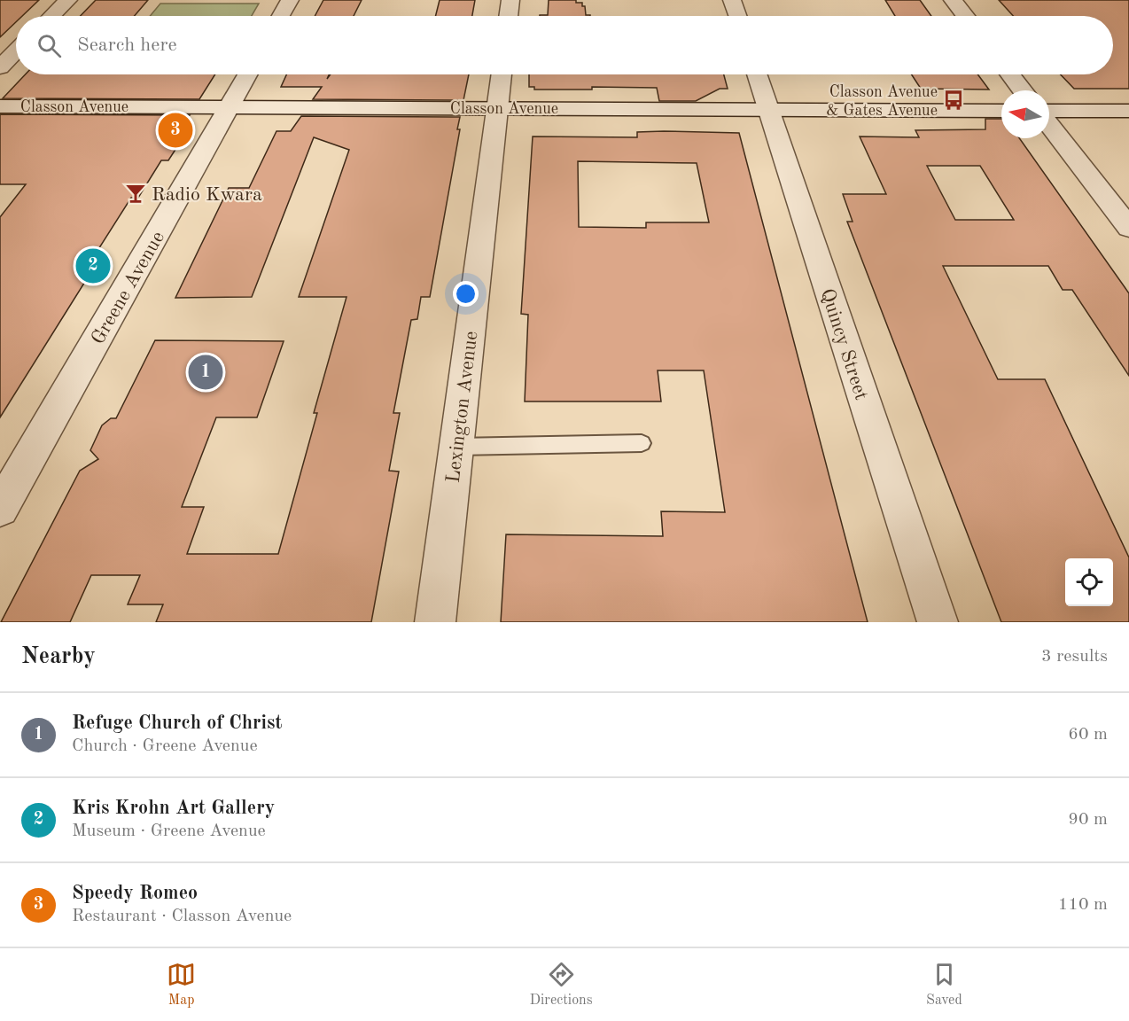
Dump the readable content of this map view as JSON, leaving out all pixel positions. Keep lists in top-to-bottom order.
{
  "streets": {
    "street": [
      "Classon Avenue",
      "Greene Avenue",
      "Quincy Street",
      "Lexington Avenue"
    ]
  },
  "crossings": [
    ["Classon Avenue", "Greene Avenue"],
    ["Classon Avenue", "Quincy Street"],
    ["Classon Avenue", "Lexington Avenue"]
  ],
  "places": {
    "bus stop": ["Classon Avenue & Gates Avenue"],
    "bar": ["Radio Kwara"]
  },
  "north": "left",
  "page": {
    "search": "Search here",
    "pins": ["3", "2", "1"],
    "heading": ["Nearby", "3 results"],
    "list": [
      {
        "mark": "1",
        "name": "Refuge Church of Christ",
        "note": "Church · Greene Avenue",
        "value": "60 m"
      },
      {
        "mark": "2",
        "name": "Kris Krohn Art Gallery",
        "note": "Museum · Greene Avenue",
        "value": "90 m"
      },
      {
        "mark": "3",
        "name": "Speedy Romeo",
        "note": "Restaurant · Classon Avenue",
        "value": "110 m"
      }
    ],
    "nav": ["Map", "Directions", "Saved"]
  }
}
